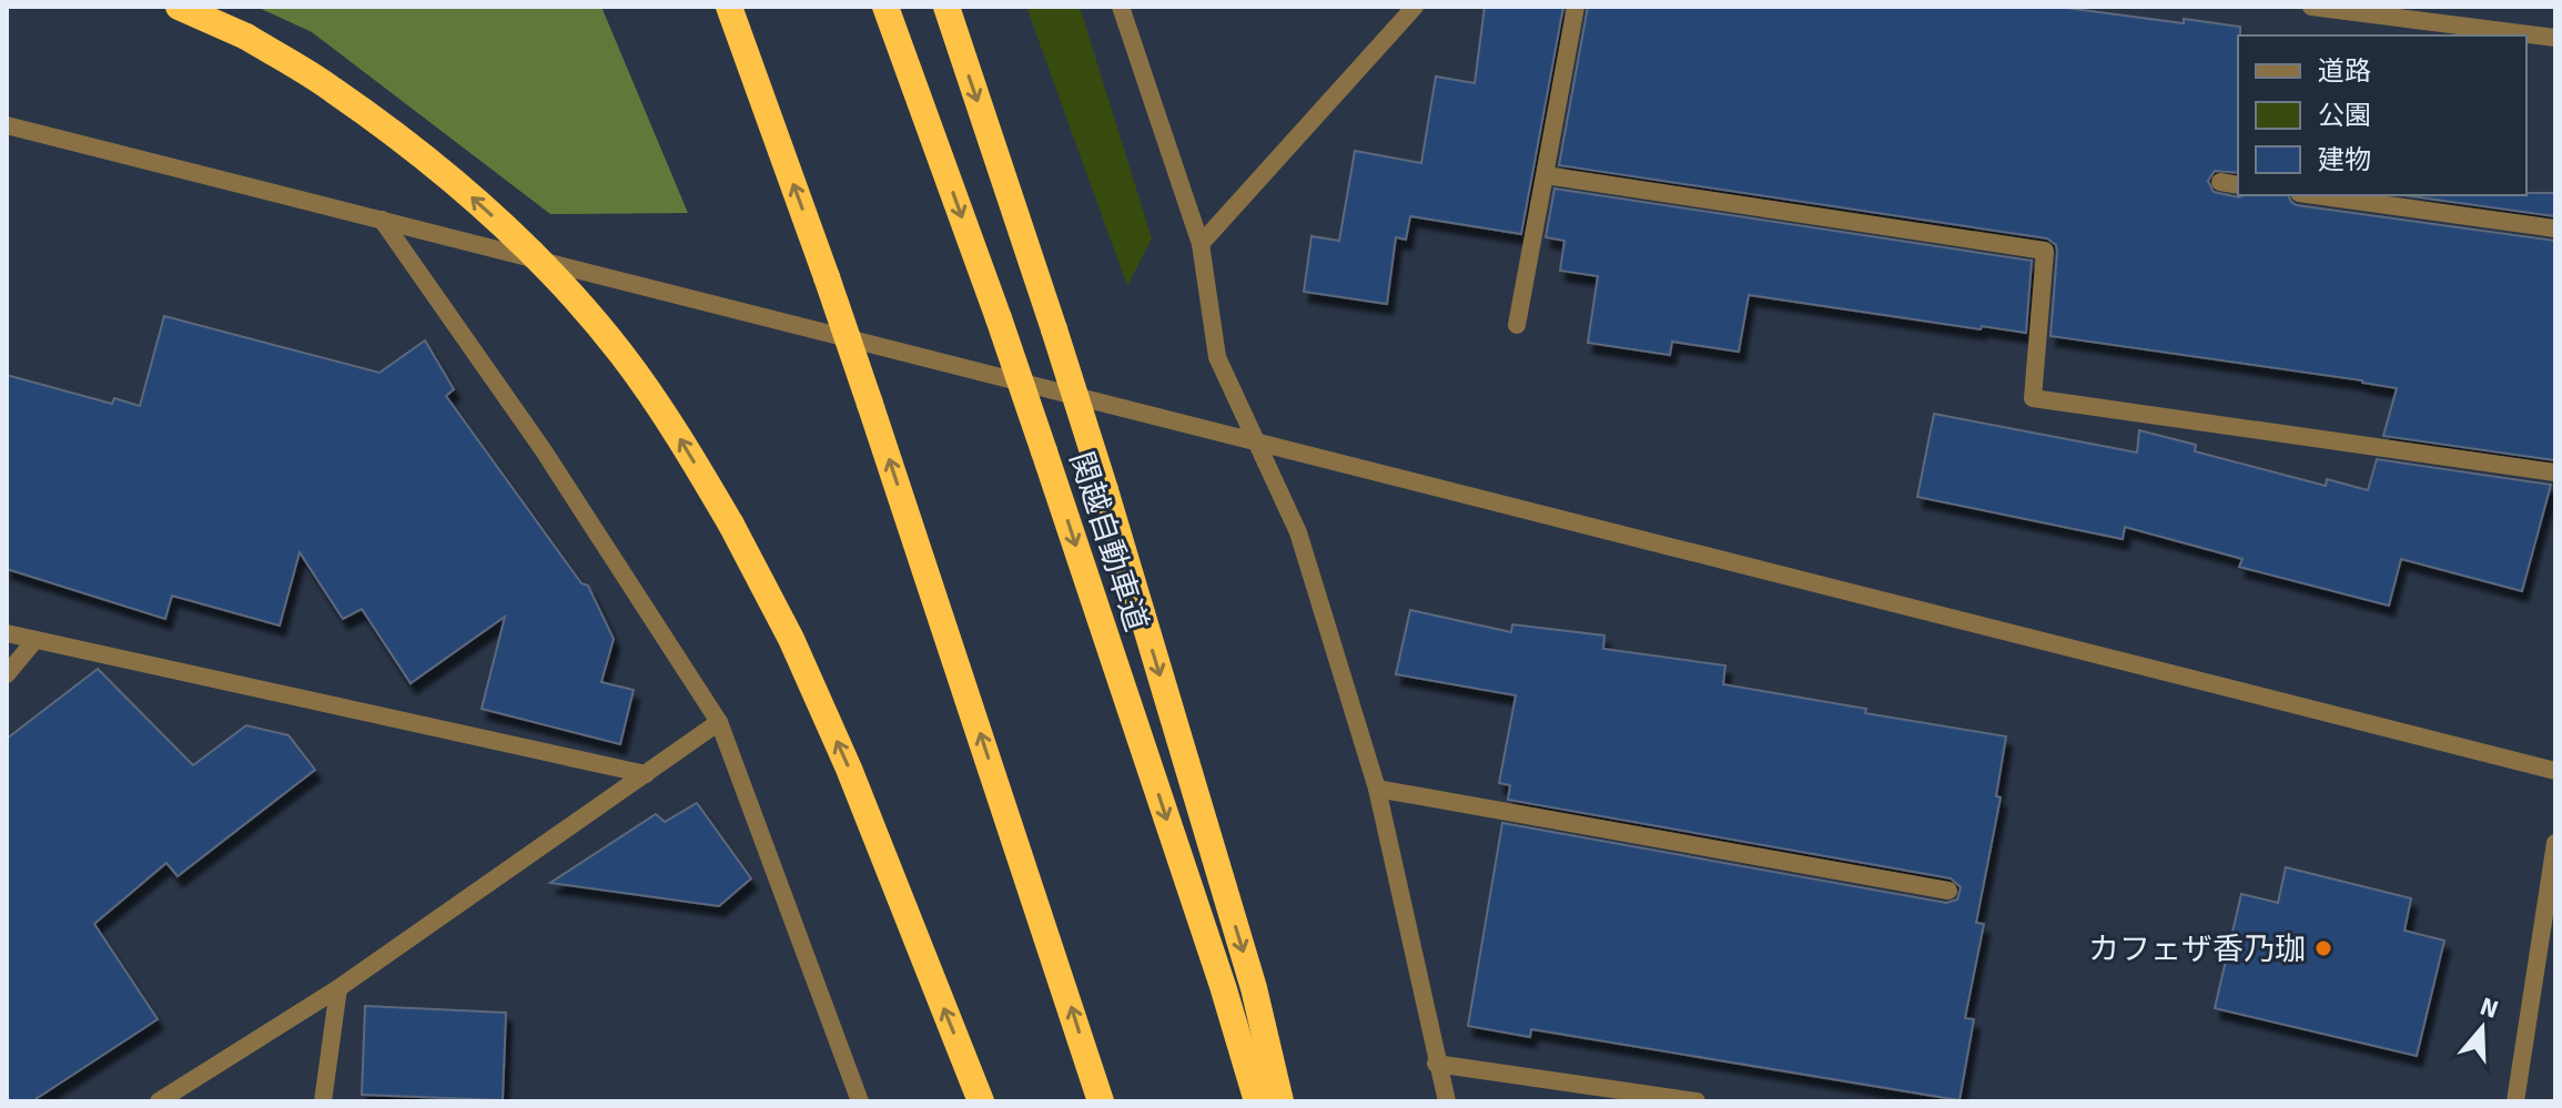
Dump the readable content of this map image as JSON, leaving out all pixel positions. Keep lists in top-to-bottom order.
{
  "streets": {
    "highway": ["関越自動車道"]
  },
  "places": ["カフェザ香乃珈"],
  "legend": ["道路", "公園", "建物"],
  "north": "top"
}
